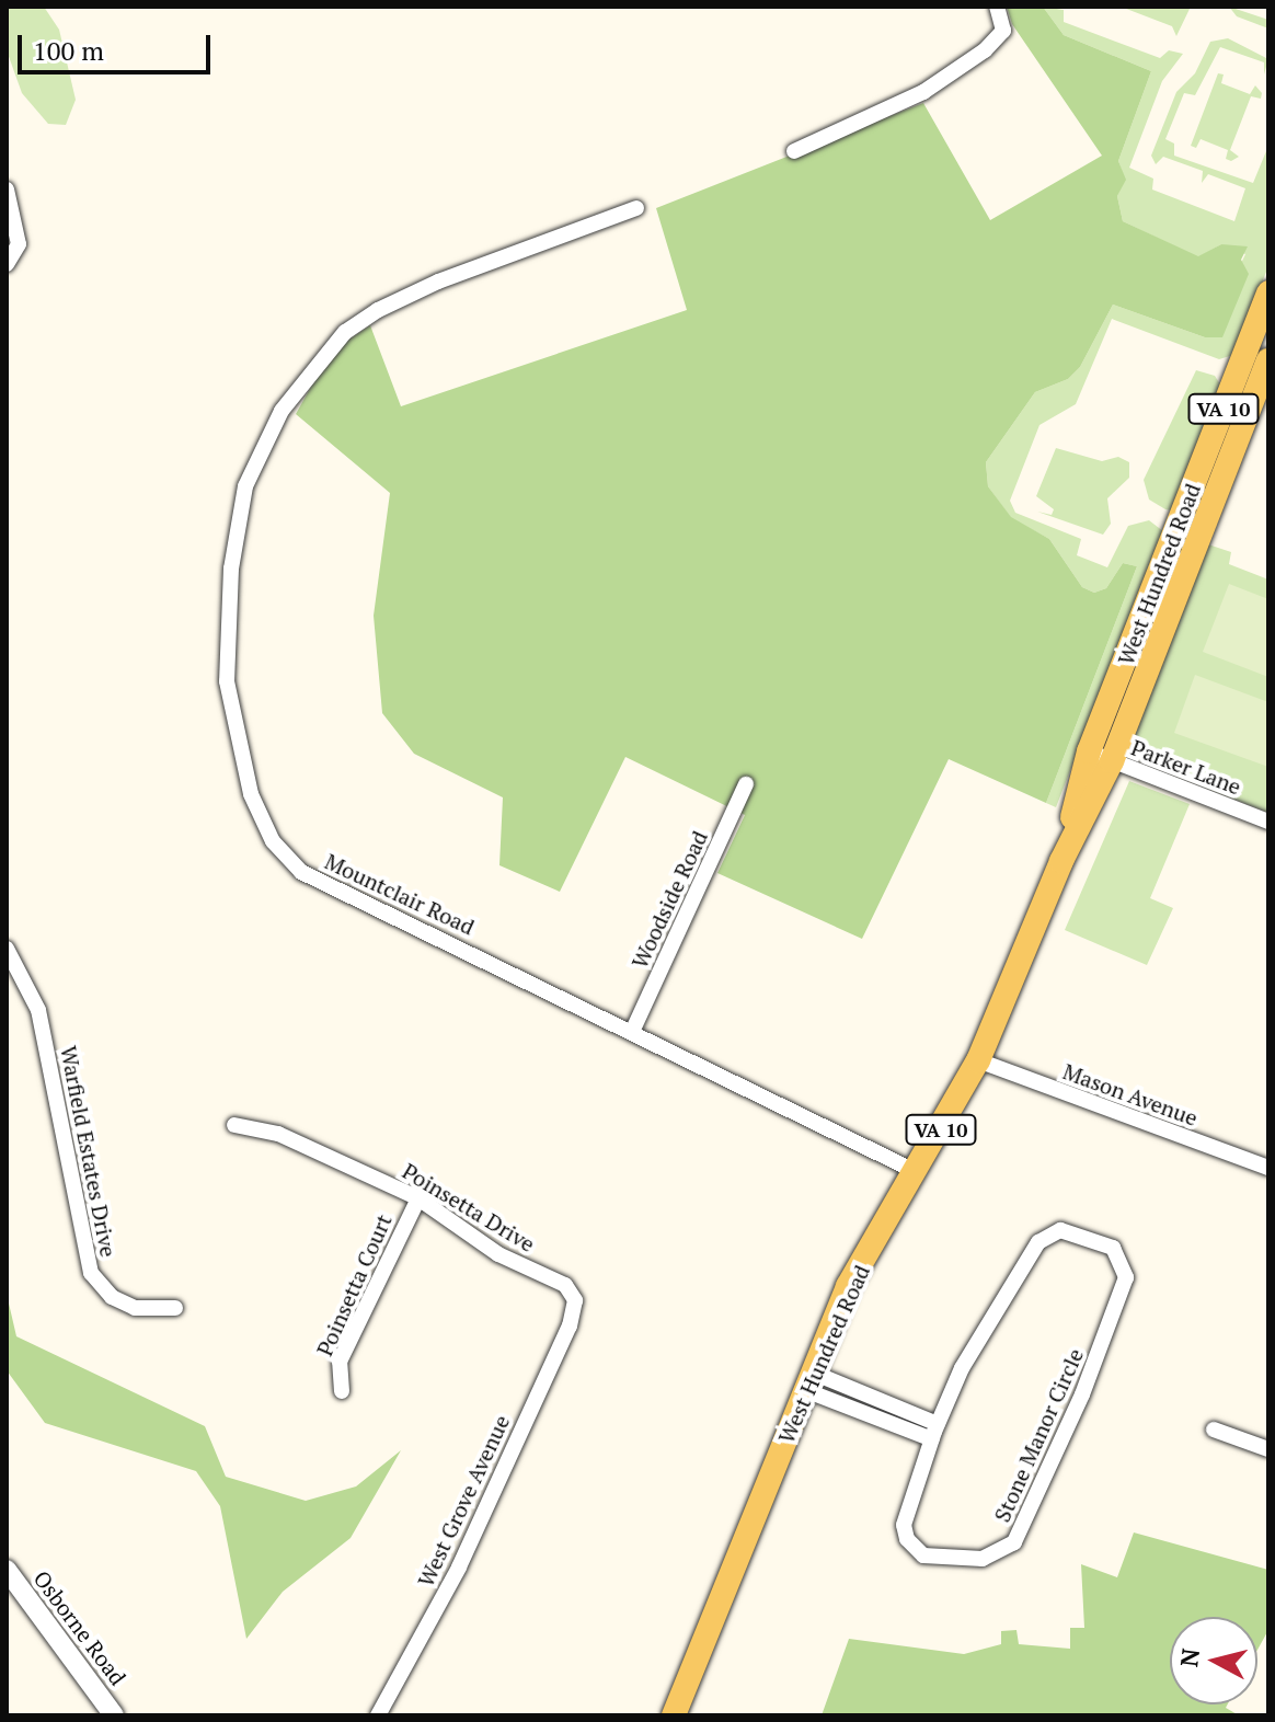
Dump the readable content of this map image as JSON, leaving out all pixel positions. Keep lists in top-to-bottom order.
{
  "streets": {
    "main road": ["VA 10", "West Hundred Road"],
    "street": [
      "Parker Lane",
      "Mountclair Road",
      "Woodside Road",
      "Mason Avenue",
      "Warfield Estates Drive",
      "Poinsetta Drive",
      "Poinsetta Court",
      "Stone Manor Circle",
      "West Grove Avenue",
      "Osborne Road"
    ]
  },
  "crossings": [
    ["West Hundred Road", "Parker Lane"],
    ["West Hundred Road", "Mountclair Road"],
    ["West Hundred Road", "Mason Avenue"],
    ["Mountclair Road", "Woodside Road"],
    ["Poinsetta Drive", "Poinsetta Court"],
    ["Poinsetta Drive", "West Grove Avenue"]
  ],
  "scale_bar": "100 m",
  "north": "left"
}
